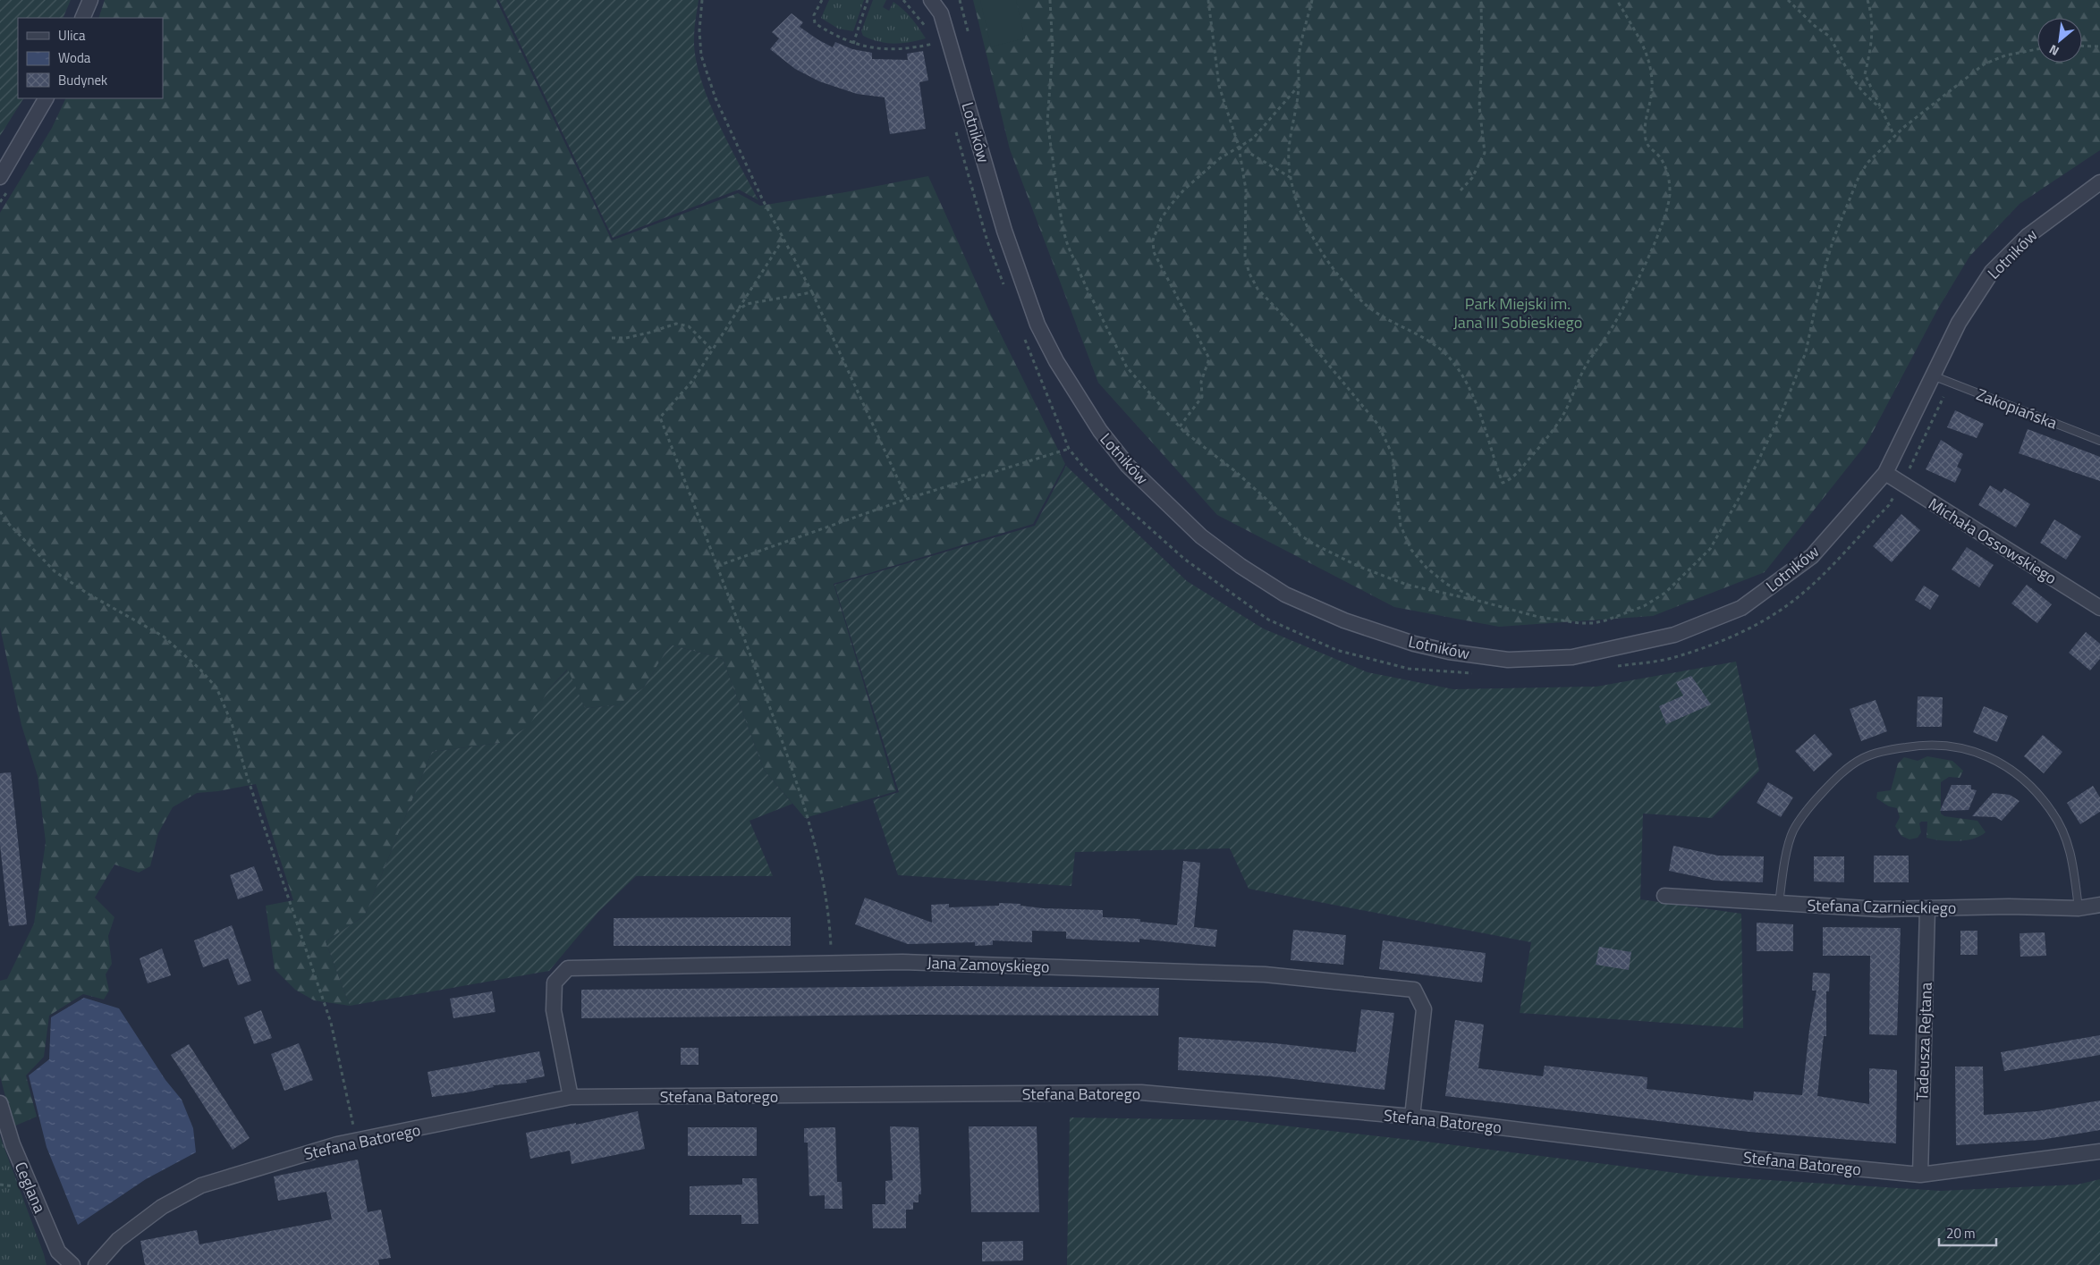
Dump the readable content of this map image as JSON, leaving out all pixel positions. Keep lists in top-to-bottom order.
{
  "streets": {
    "street": [
      "Lotników",
      "Michała Ossowskiego",
      "Stefana Czarnieckiego",
      "Jana Zamoyskiego",
      "Tadeusza Rejtana",
      "Stefana Batorego",
      "Ceglana"
    ],
    "lane": ["Zakopiańska"]
  },
  "crossings": [
    ["Lotników", "Zakopiańska"],
    ["Lotników", "Michała Ossowskiego"],
    ["Stefana Czarnieckiego", "Tadeusza Rejtana"],
    ["Jana Zamoyskiego", "Stefana Batorego"],
    ["Tadeusza Rejtana", "Stefana Batorego"]
  ],
  "parks": ["Park Miejski im. Jana III Sobieskiego"],
  "legend": ["Ulica", "Woda", "Budynek"],
  "scale_bar": "20 m",
  "north": "bottom left"
}
